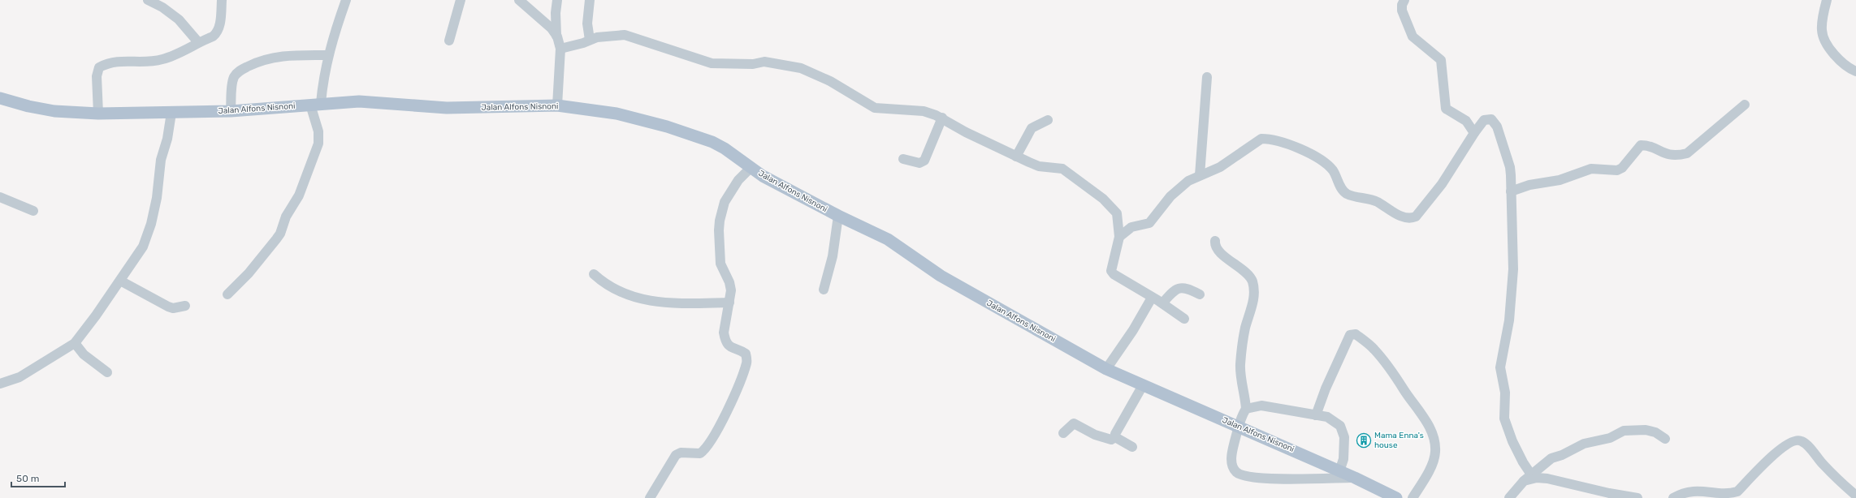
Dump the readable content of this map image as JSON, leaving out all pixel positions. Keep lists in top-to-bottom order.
{
  "streets": {
    "main road": ["Jalan Alfons Nisnoni"]
  },
  "places": {
    "building": ["Mama Enna's house"]
  },
  "scale_bar": "50 m"
}
